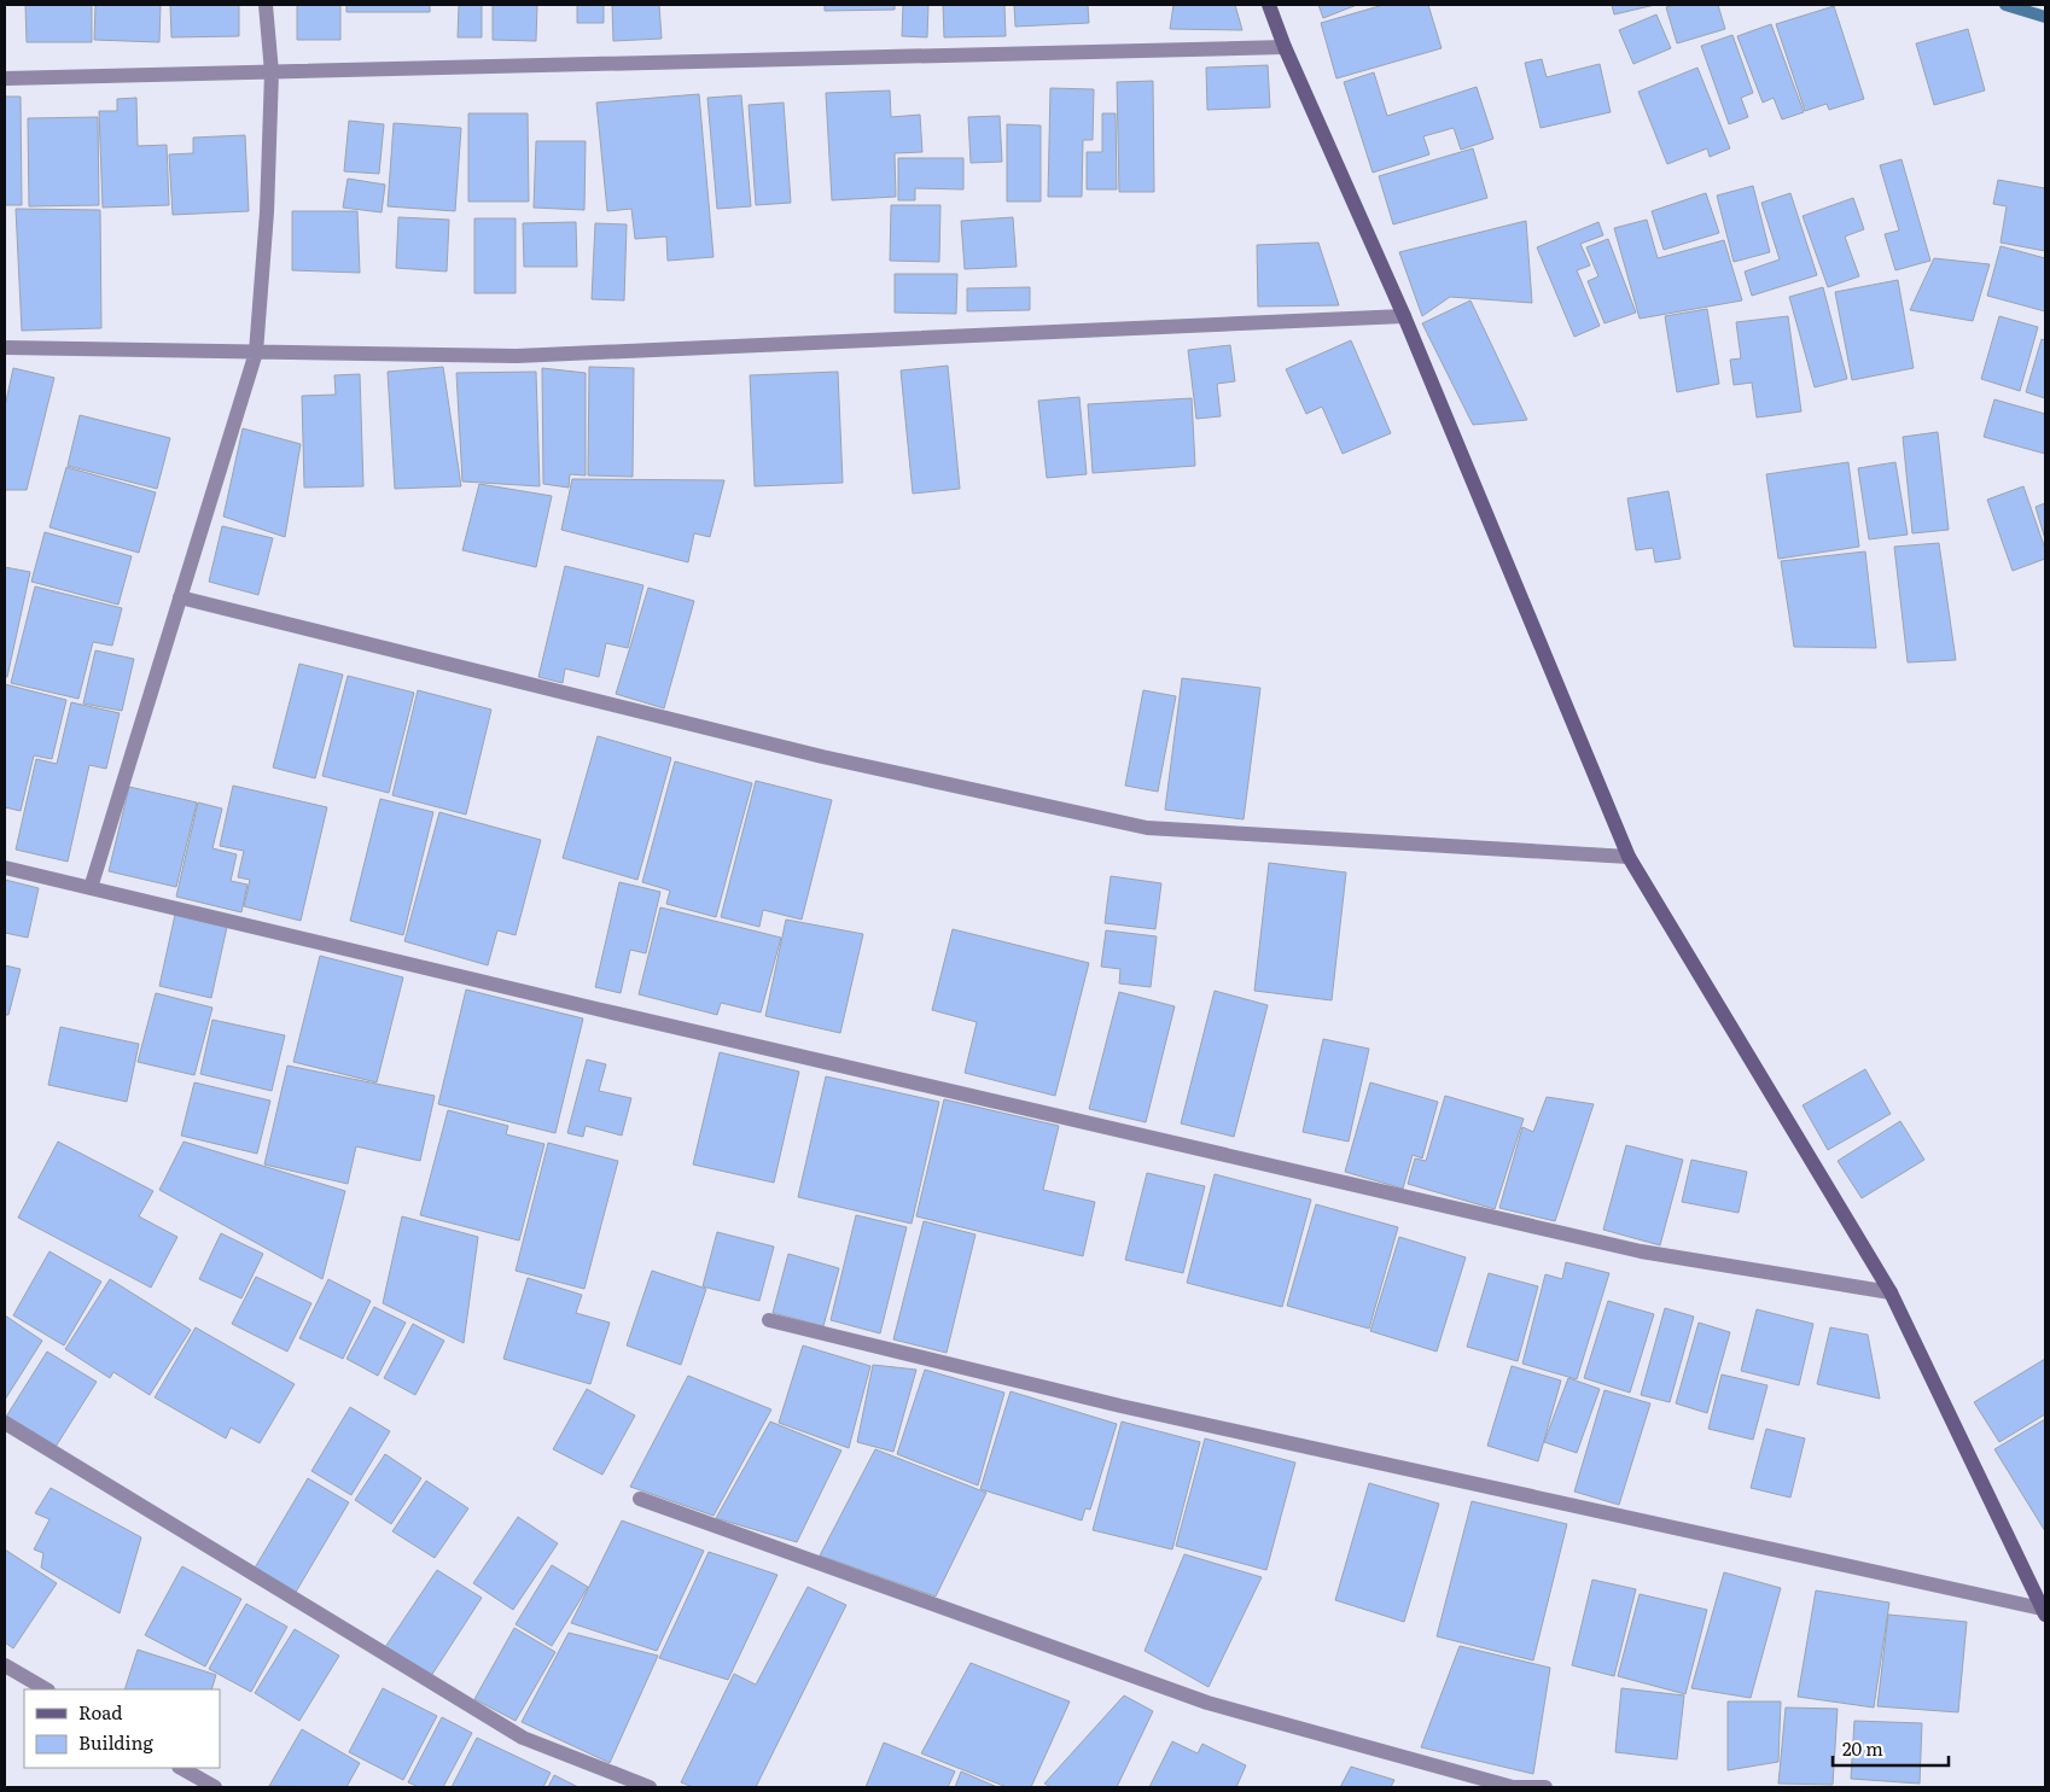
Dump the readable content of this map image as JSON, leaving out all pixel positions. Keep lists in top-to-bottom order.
{
  "legend": ["Road", "Building"],
  "scale_bar": "20 m"
}
